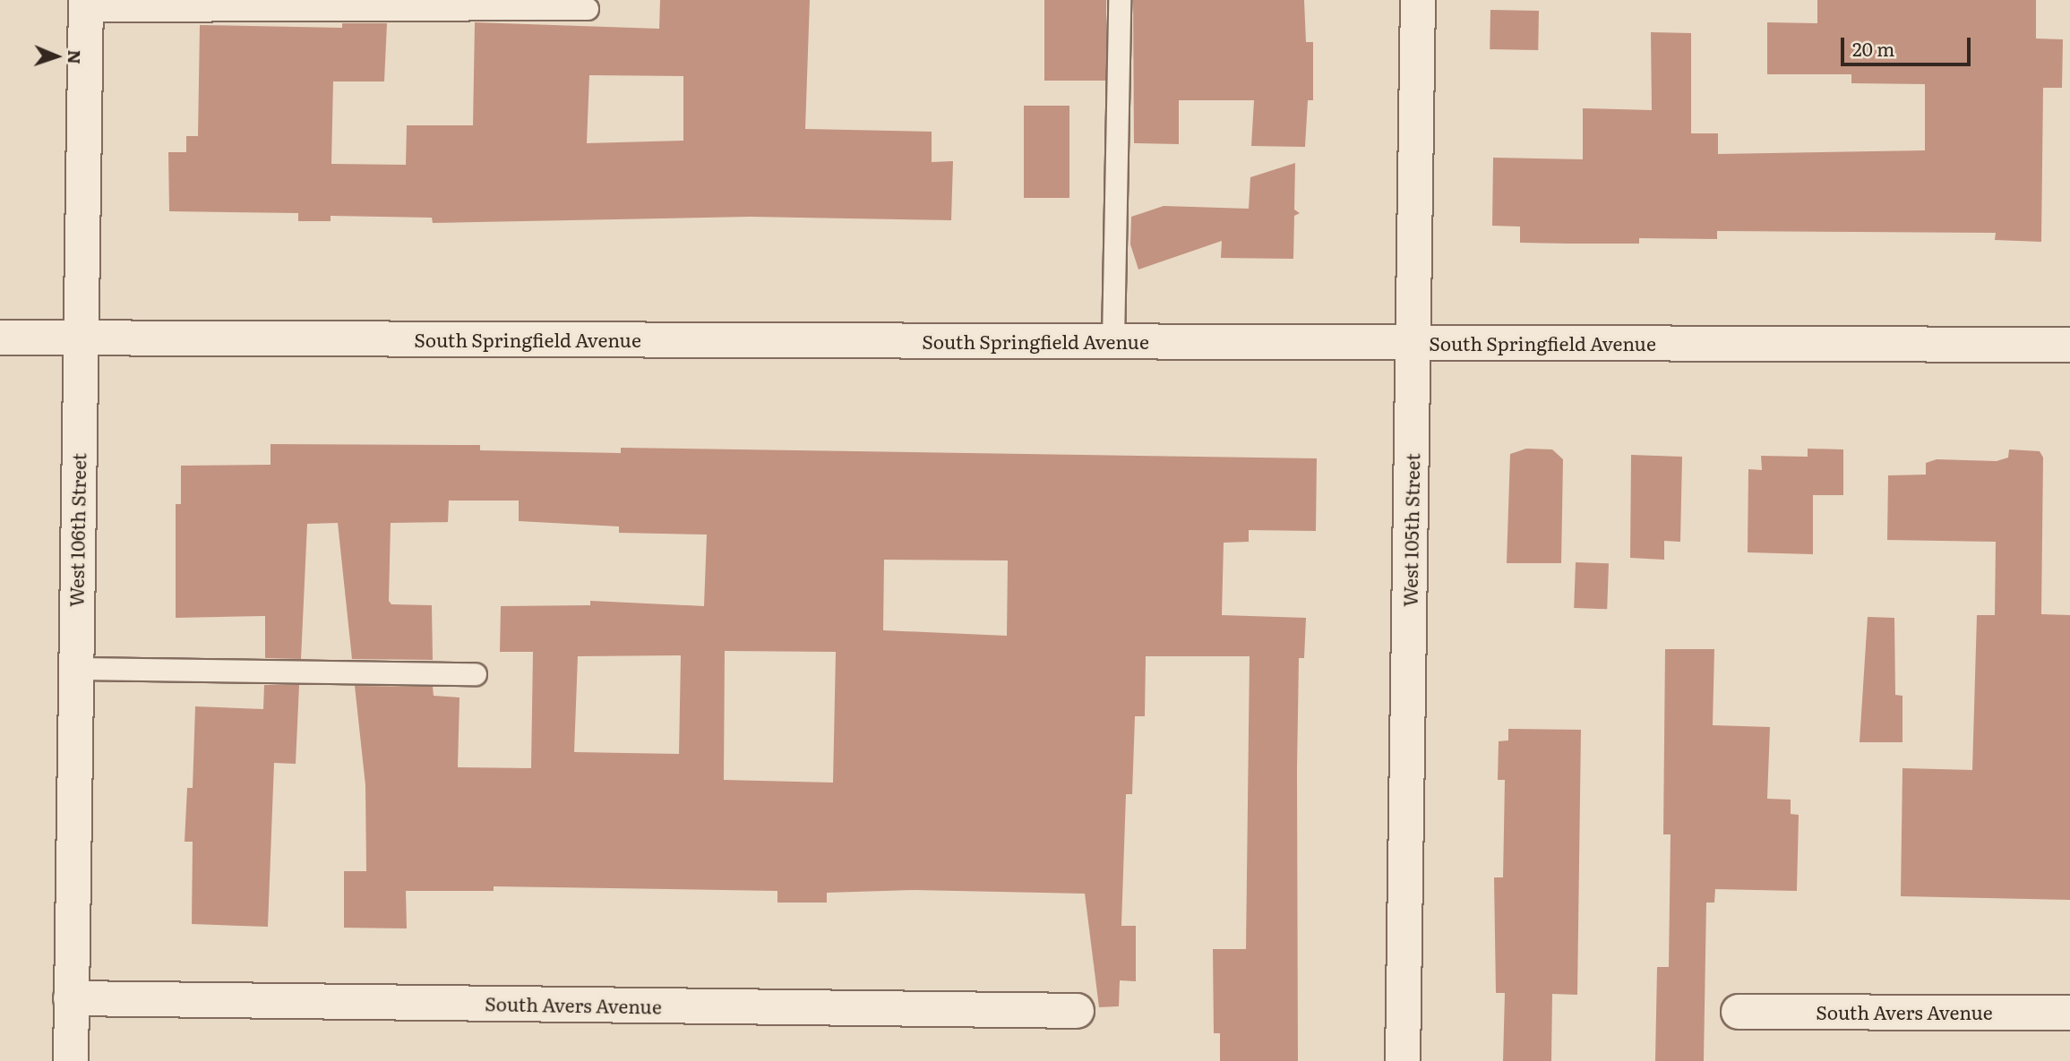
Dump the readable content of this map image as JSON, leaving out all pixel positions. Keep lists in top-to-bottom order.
{
  "streets": {
    "street": [
      "South Springfield Avenue",
      "West 106th Street",
      "West 105th Street",
      "South Avers Avenue"
    ]
  },
  "crossings": [
    ["South Springfield Avenue", "West 106th Street"],
    ["South Springfield Avenue", "West 105th Street"],
    ["West 106th Street", "South Avers Avenue"]
  ],
  "scale_bar": "20 m",
  "north": "right"
}
